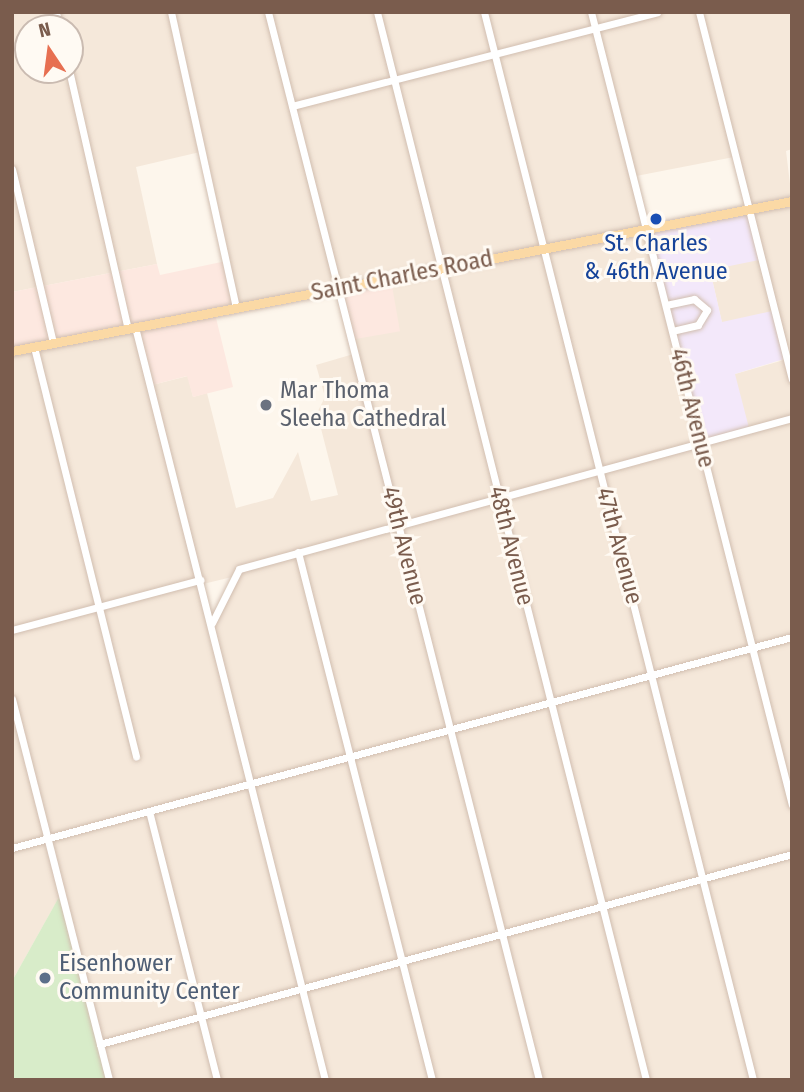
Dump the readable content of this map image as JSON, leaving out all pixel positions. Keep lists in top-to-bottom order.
{
  "streets": {
    "main road": ["Saint Charles Road"],
    "street": [
      "46th Avenue",
      "49th Avenue",
      "48th Avenue",
      "47th Avenue"
    ]
  },
  "crossings": [
    ["Saint Charles Road", "46th Avenue"],
    ["Saint Charles Road", "49th Avenue"],
    ["Saint Charles Road", "48th Avenue"],
    ["Saint Charles Road", "47th Avenue"]
  ],
  "places": ["St. Charles & 46th Avenue", "Mar Thoma Sleeha Cathedral", "Eisenhower Community Center"],
  "north": "top"
}
